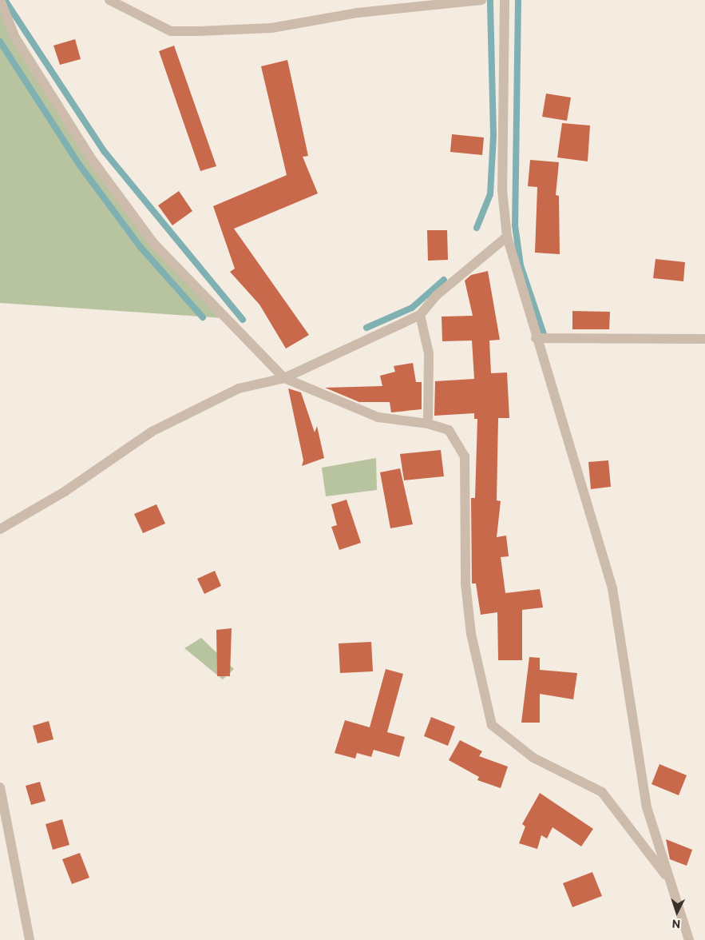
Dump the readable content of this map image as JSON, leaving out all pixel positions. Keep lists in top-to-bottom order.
{
  "north": "bottom"
}
